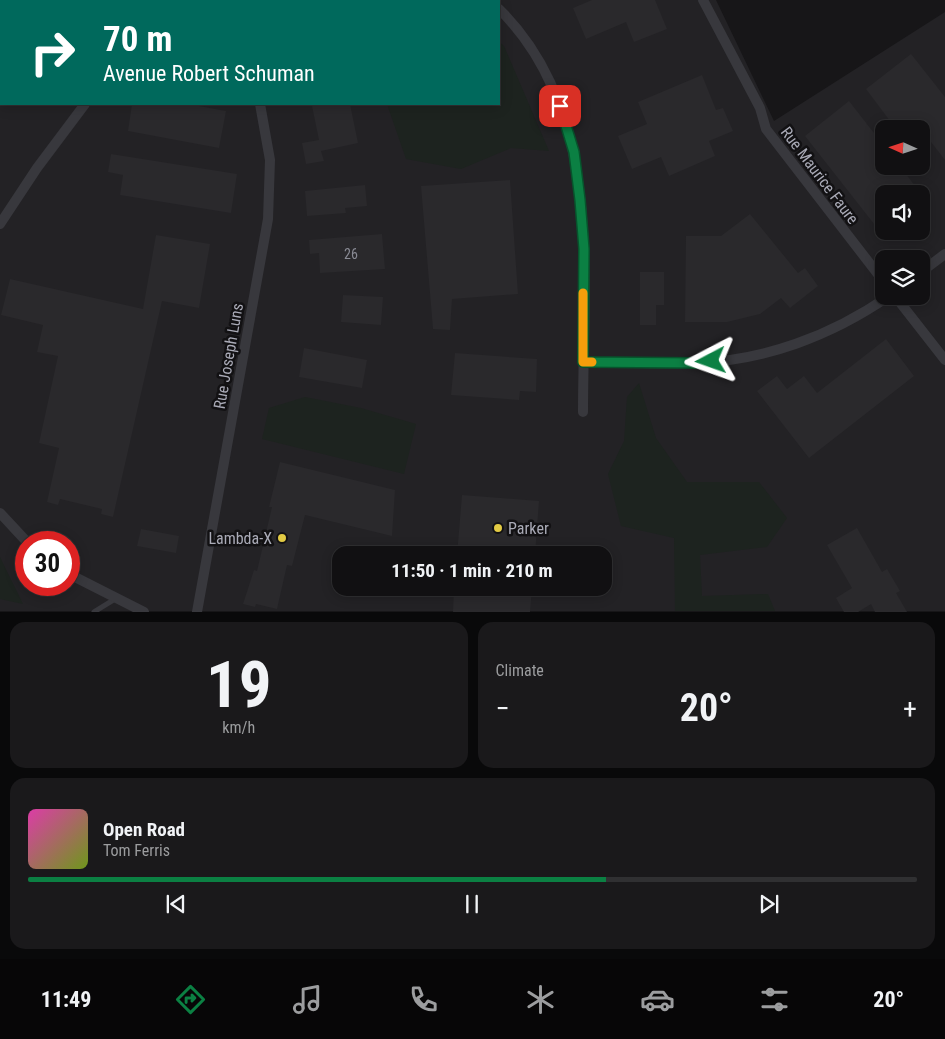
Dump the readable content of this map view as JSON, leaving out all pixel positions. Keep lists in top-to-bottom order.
{
  "streets": {
    "street": ["Rue Maurice Faure", "Rue Joseph Luns"]
  },
  "places": ["Parker", "Lambda-X"],
  "house_numbers": ["26"],
  "north": "left",
  "page": {
    "turn": ["70 m", "Avenue Robert Schuman"],
    "limit": "30",
    "trip": "11:50 · 1 min · 210 m",
    "tile": [
      ["19", "km/h"],
      "Climate"
    ],
    "heat": ["−", "20°", "+"],
    "song": ["Open Road", "Tom Ferris"],
    "tabs": ["11:49", "20°"]
  }
}
